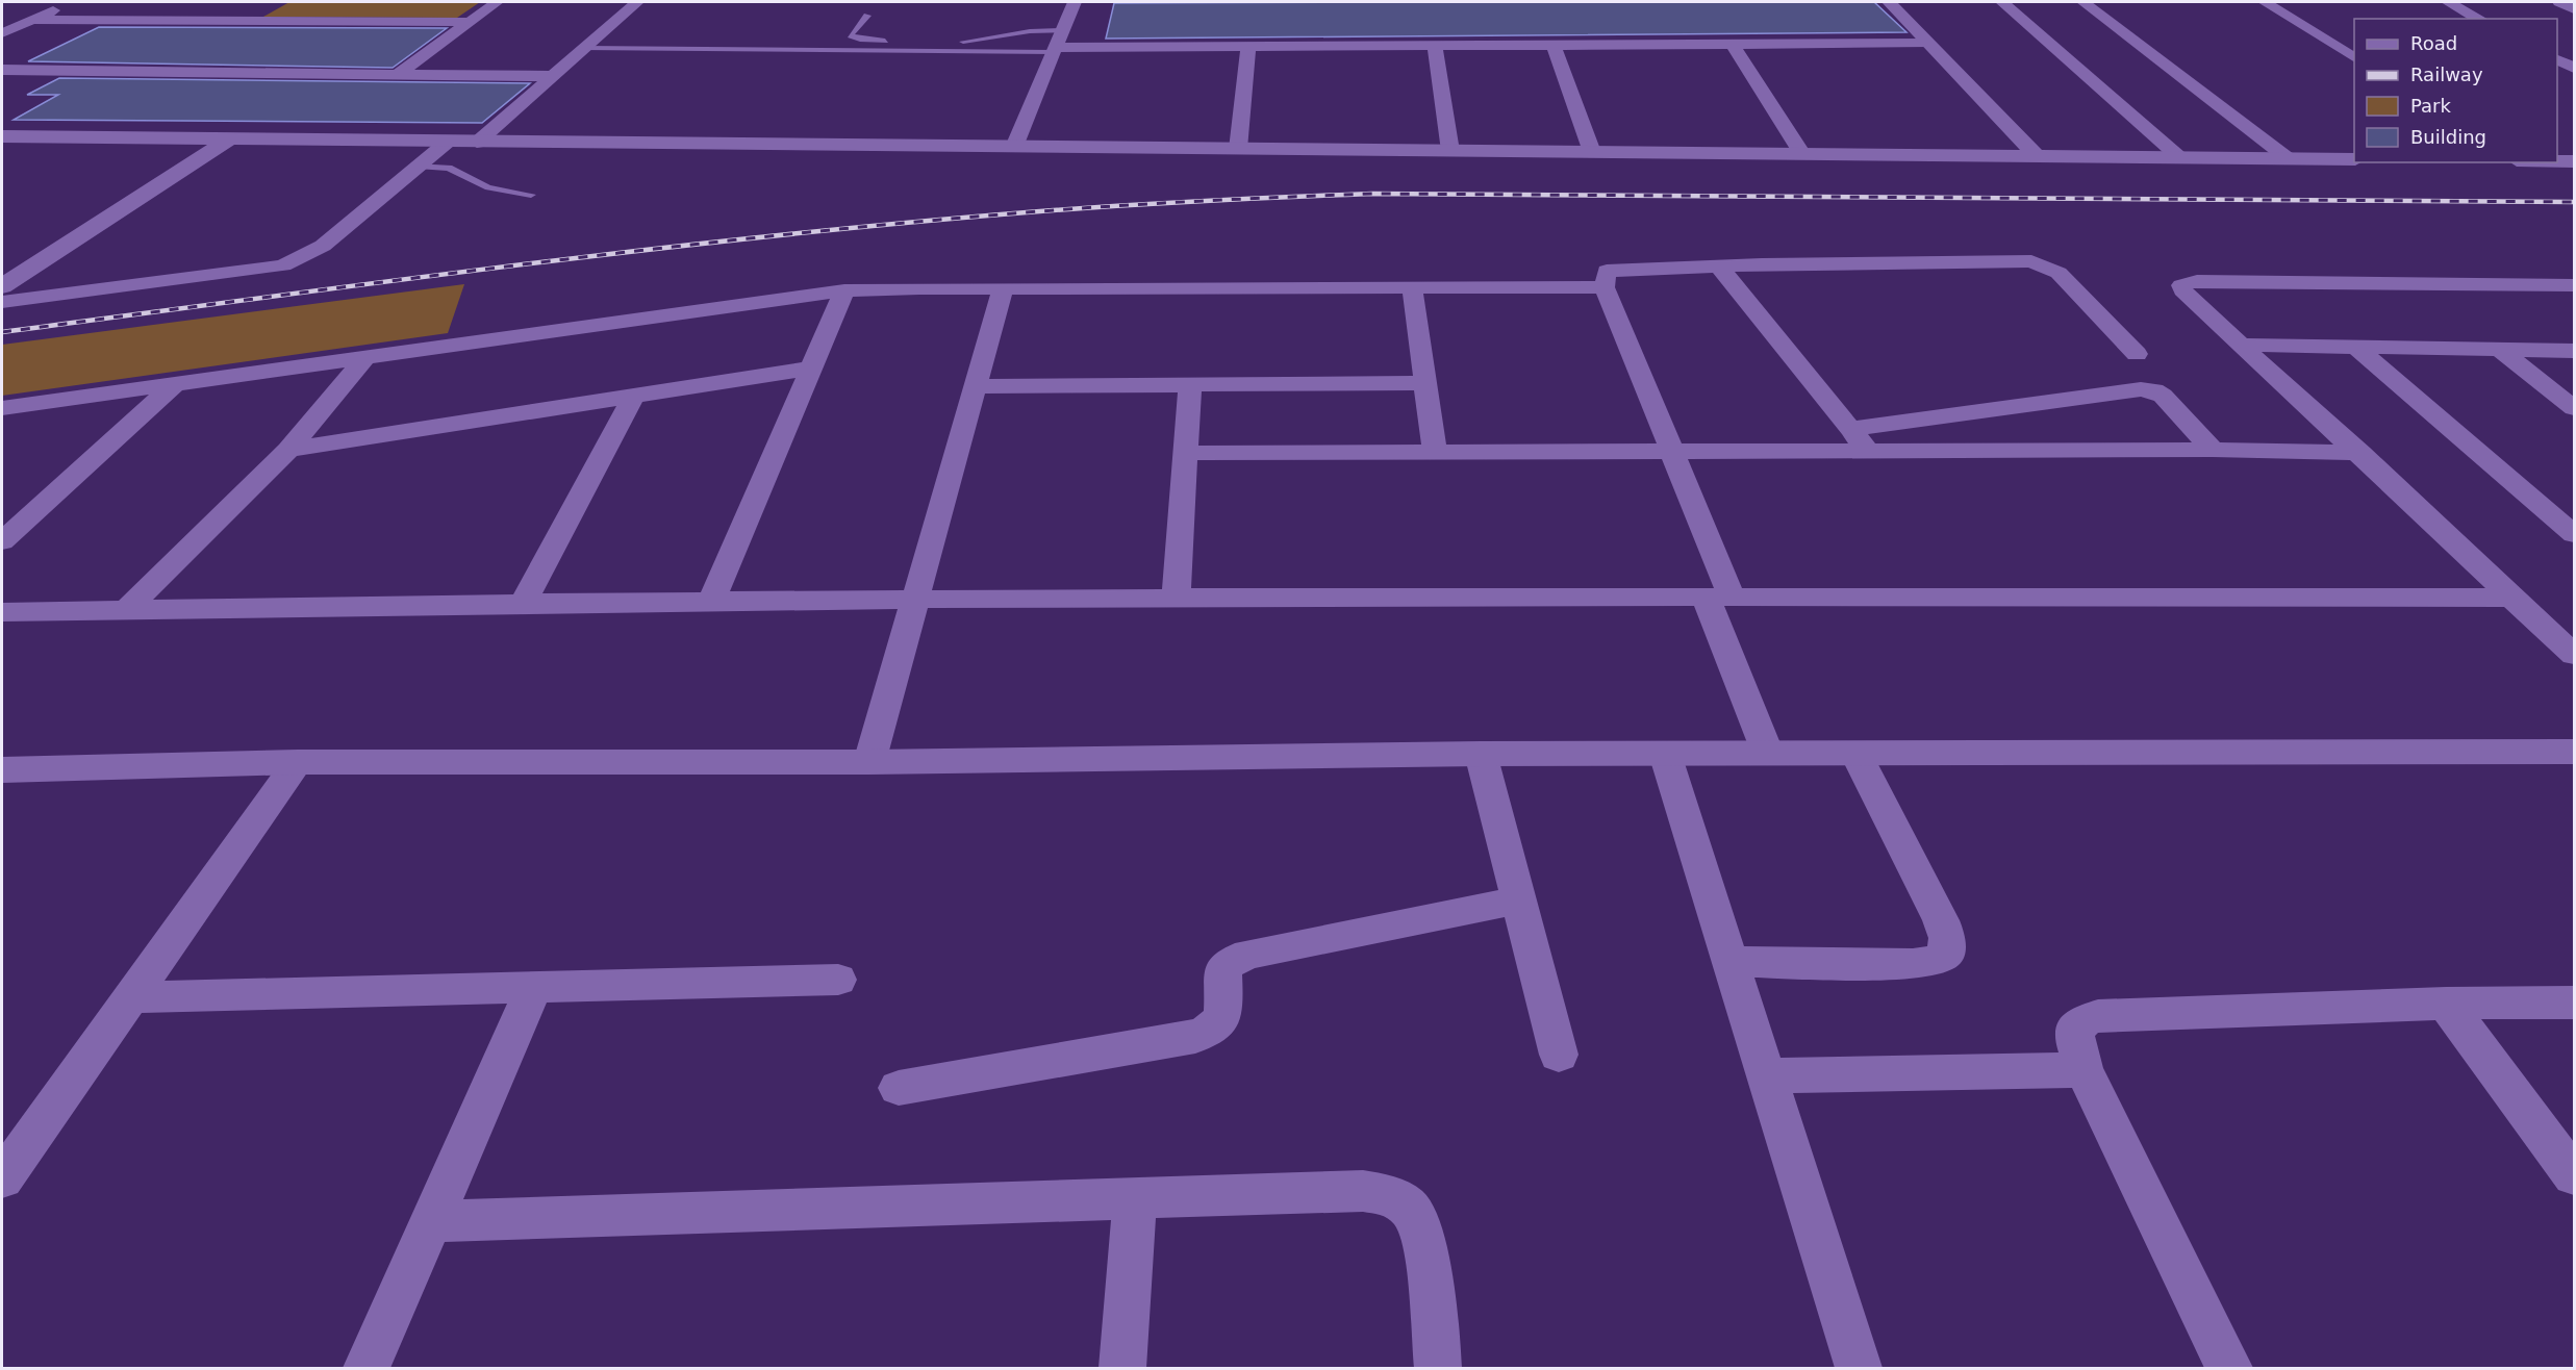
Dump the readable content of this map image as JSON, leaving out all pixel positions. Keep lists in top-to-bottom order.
{
  "legend": [
    "Road",
    "Railway",
    "Park",
    "Building"
  ]
}
